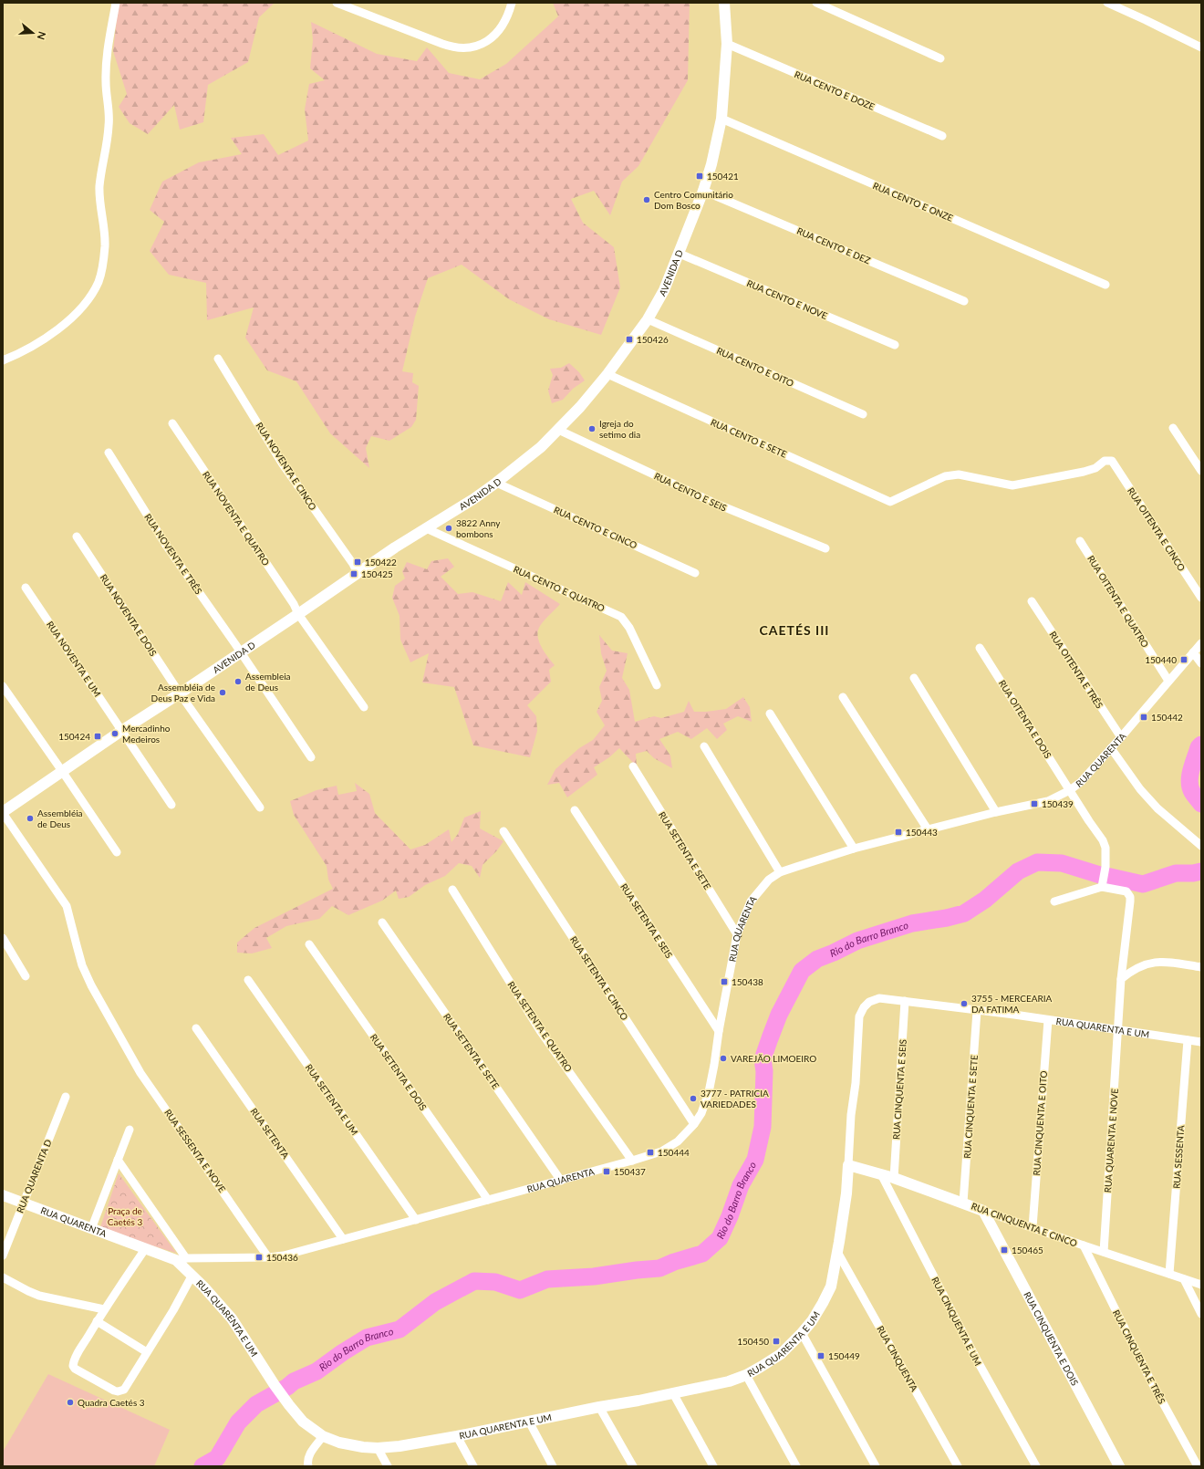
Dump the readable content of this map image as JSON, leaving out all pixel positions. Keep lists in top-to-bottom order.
{
  "streets": {
    "street": [
      "RUA CENTO E DOZE",
      "RUA CENTO E ONZE",
      "RUA CENTO E DEZ",
      "AVENIDA D",
      "RUA CENTO E NOVE",
      "RUA CENTO E OITO",
      "RUA CENTO E SETE",
      "RUA NOVENTA E CINCO",
      "RUA CENTO E SEIS",
      "RUA NOVENTA E QUATRO",
      "RUA CENTO E CINCO",
      "RUA OITENTA E CINCO",
      "RUA NOVENTA E TRÊS",
      "RUA CENTO E QUATRO",
      "RUA OITENTA E QUATRO",
      "RUA NOVENTA E DOIS",
      "RUA NOVENTA E UM",
      "RUA OITENTA E TRÊS",
      "RUA OITENTA E DOIS",
      "RUA QUARENTA",
      "RUA SETENTA E SETE",
      "RUA SETENTA E SEIS",
      "RUA SETENTA E CINCO",
      "RUA SETENTA E QUATRO",
      "RUA QUARENTA E UM",
      "RUA SETENTA E DOIS",
      "RUA CINQUENTA E SEIS",
      "RUA SETENTA E UM",
      "RUA CINQUENTA E SETE",
      "RUA CINQUENTA E OITO",
      "RUA SETENTA",
      "RUA QUARENTA E NOVE",
      "RUA SESSENTA E NOVE",
      "RUA SESSENTA",
      "RUA QUARENTA D",
      "RUA CINQUENTA E CINCO",
      "RUA CINQUENTA E UM",
      "RUA CINQUENTA E DOIS",
      "RUA CINQUENTA E TRÊS",
      "RUA CINQUENTA"
    ]
  },
  "crossings": [
    ["RUA CENTO E DOZE", "AVENIDA D"],
    ["RUA CENTO E ONZE", "AVENIDA D"],
    ["RUA CENTO E DEZ", "AVENIDA D"],
    ["AVENIDA D", "RUA CENTO E NOVE"],
    ["AVENIDA D", "RUA CENTO E OITO"],
    ["AVENIDA D", "RUA CENTO E SETE"],
    ["AVENIDA D", "RUA NOVENTA E CINCO"],
    ["AVENIDA D", "RUA CENTO E SEIS"],
    ["AVENIDA D", "RUA NOVENTA E QUATRO"],
    ["AVENIDA D", "RUA CENTO E CINCO"],
    ["AVENIDA D", "RUA NOVENTA E TRÊS"],
    ["AVENIDA D", "RUA CENTO E QUATRO"],
    ["AVENIDA D", "RUA NOVENTA E DOIS"],
    ["AVENIDA D", "RUA NOVENTA E UM"],
    ["AVENIDA D", "RUA SESSENTA E NOVE"],
    ["RUA CENTO E SETE", "RUA OITENTA E CINCO"],
    ["RUA OITENTA E QUATRO", "RUA QUARENTA"],
    ["RUA OITENTA E TRÊS", "RUA QUARENTA"],
    ["RUA OITENTA E DOIS", "RUA QUARENTA"],
    ["RUA OITENTA E DOIS", "RUA QUARENTA E NOVE"],
    ["RUA QUARENTA", "RUA SETENTA E SETE"],
    ["RUA QUARENTA", "RUA SETENTA E SEIS"],
    ["RUA QUARENTA", "RUA SETENTA E CINCO"],
    ["RUA QUARENTA", "RUA SETENTA E QUATRO"],
    ["RUA QUARENTA", "RUA QUARENTA E UM"],
    ["RUA QUARENTA", "RUA SETENTA E DOIS"],
    ["RUA QUARENTA", "RUA SETENTA E UM"],
    ["RUA QUARENTA", "RUA SETENTA"],
    ["RUA QUARENTA", "RUA SESSENTA E NOVE"],
    ["RUA QUARENTA", "RUA QUARENTA D"],
    ["RUA QUARENTA E UM", "RUA CINQUENTA E SEIS"],
    ["RUA QUARENTA E UM", "RUA CINQUENTA E SETE"],
    ["RUA QUARENTA E UM", "RUA CINQUENTA E OITO"],
    ["RUA QUARENTA E UM", "RUA QUARENTA E NOVE"],
    ["RUA QUARENTA E UM", "RUA SESSENTA"],
    ["RUA QUARENTA E UM", "RUA CINQUENTA E CINCO"],
    ["RUA QUARENTA E UM", "RUA CINQUENTA"],
    ["RUA CINQUENTA E SEIS", "RUA CINQUENTA E CINCO"],
    ["RUA CINQUENTA E SETE", "RUA CINQUENTA E CINCO"],
    ["RUA CINQUENTA E OITO", "RUA CINQUENTA E CINCO"],
    ["RUA QUARENTA E NOVE", "RUA CINQUENTA E CINCO"],
    ["RUA SESSENTA", "RUA CINQUENTA E CINCO"],
    ["RUA CINQUENTA E CINCO", "RUA CINQUENTA E UM"],
    ["RUA CINQUENTA E CINCO", "RUA CINQUENTA E DOIS"],
    ["RUA CINQUENTA E CINCO", "RUA CINQUENTA E TRÊS"]
  ],
  "districts": ["CAETÉS III"],
  "water": ["Rio do Barro Branco"],
  "parks": ["Praça de Caetés 3"],
  "places": {
    "transit": [
      "150421",
      "150426",
      "150422",
      "150425",
      "150440",
      "150442",
      "150424",
      "150439",
      "150443",
      "150438",
      "150444",
      "150437",
      "150465",
      "150436",
      "150450",
      "150449"
    ],
    "other": [
      "Centro Comunitário Dom Bosco",
      "Igreja do setimo dia",
      "3822 Anny bombons",
      "Assembleia de Deus",
      "Assembléia de Deus Paz e Vida",
      "Mercadinho Medeiros",
      "Assembléia de Deus",
      "3755 - MERCEARIA DA FATIMA",
      "VAREJÃO LIMOEIRO",
      "3777 - PATRICIA VARIEDADES",
      "Quadra Caetés 3"
    ]
  },
  "north": "right"
}
